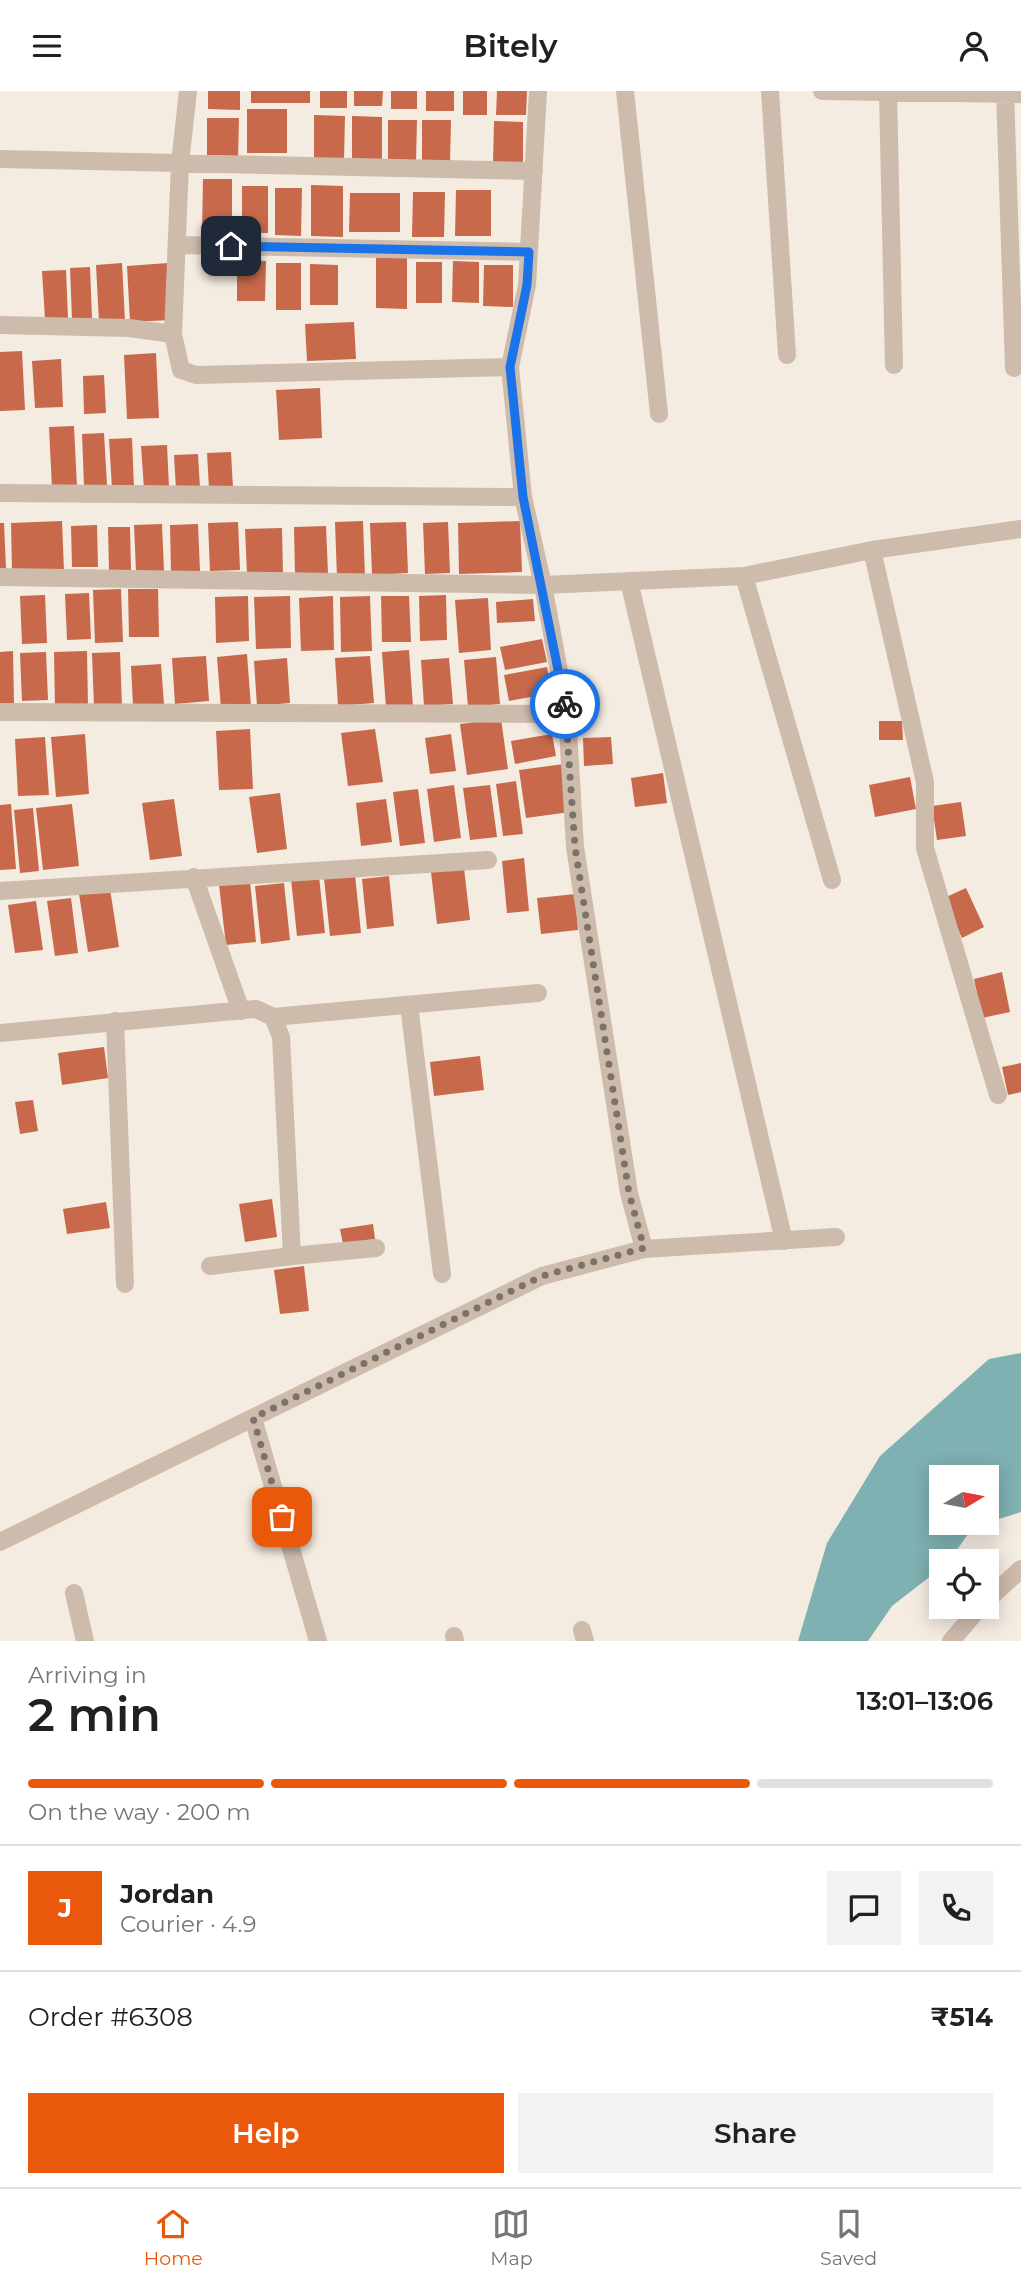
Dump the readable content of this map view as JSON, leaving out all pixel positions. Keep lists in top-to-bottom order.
{
  "north": "right",
  "page": {
    "header": "Bitely",
    "heading": ["2 min", "Arriving in", "13:01–13:06"],
    "panel": [
      "Jordan",
      "Courier · 4.9",
      "Order #6308",
      "₹514"
    ],
    "bar": "On the way · 200 m",
    "round": "J",
    "buttons": ["Help", "Share"],
    "tabs": ["Home", "Map", "Saved"]
  }
}
